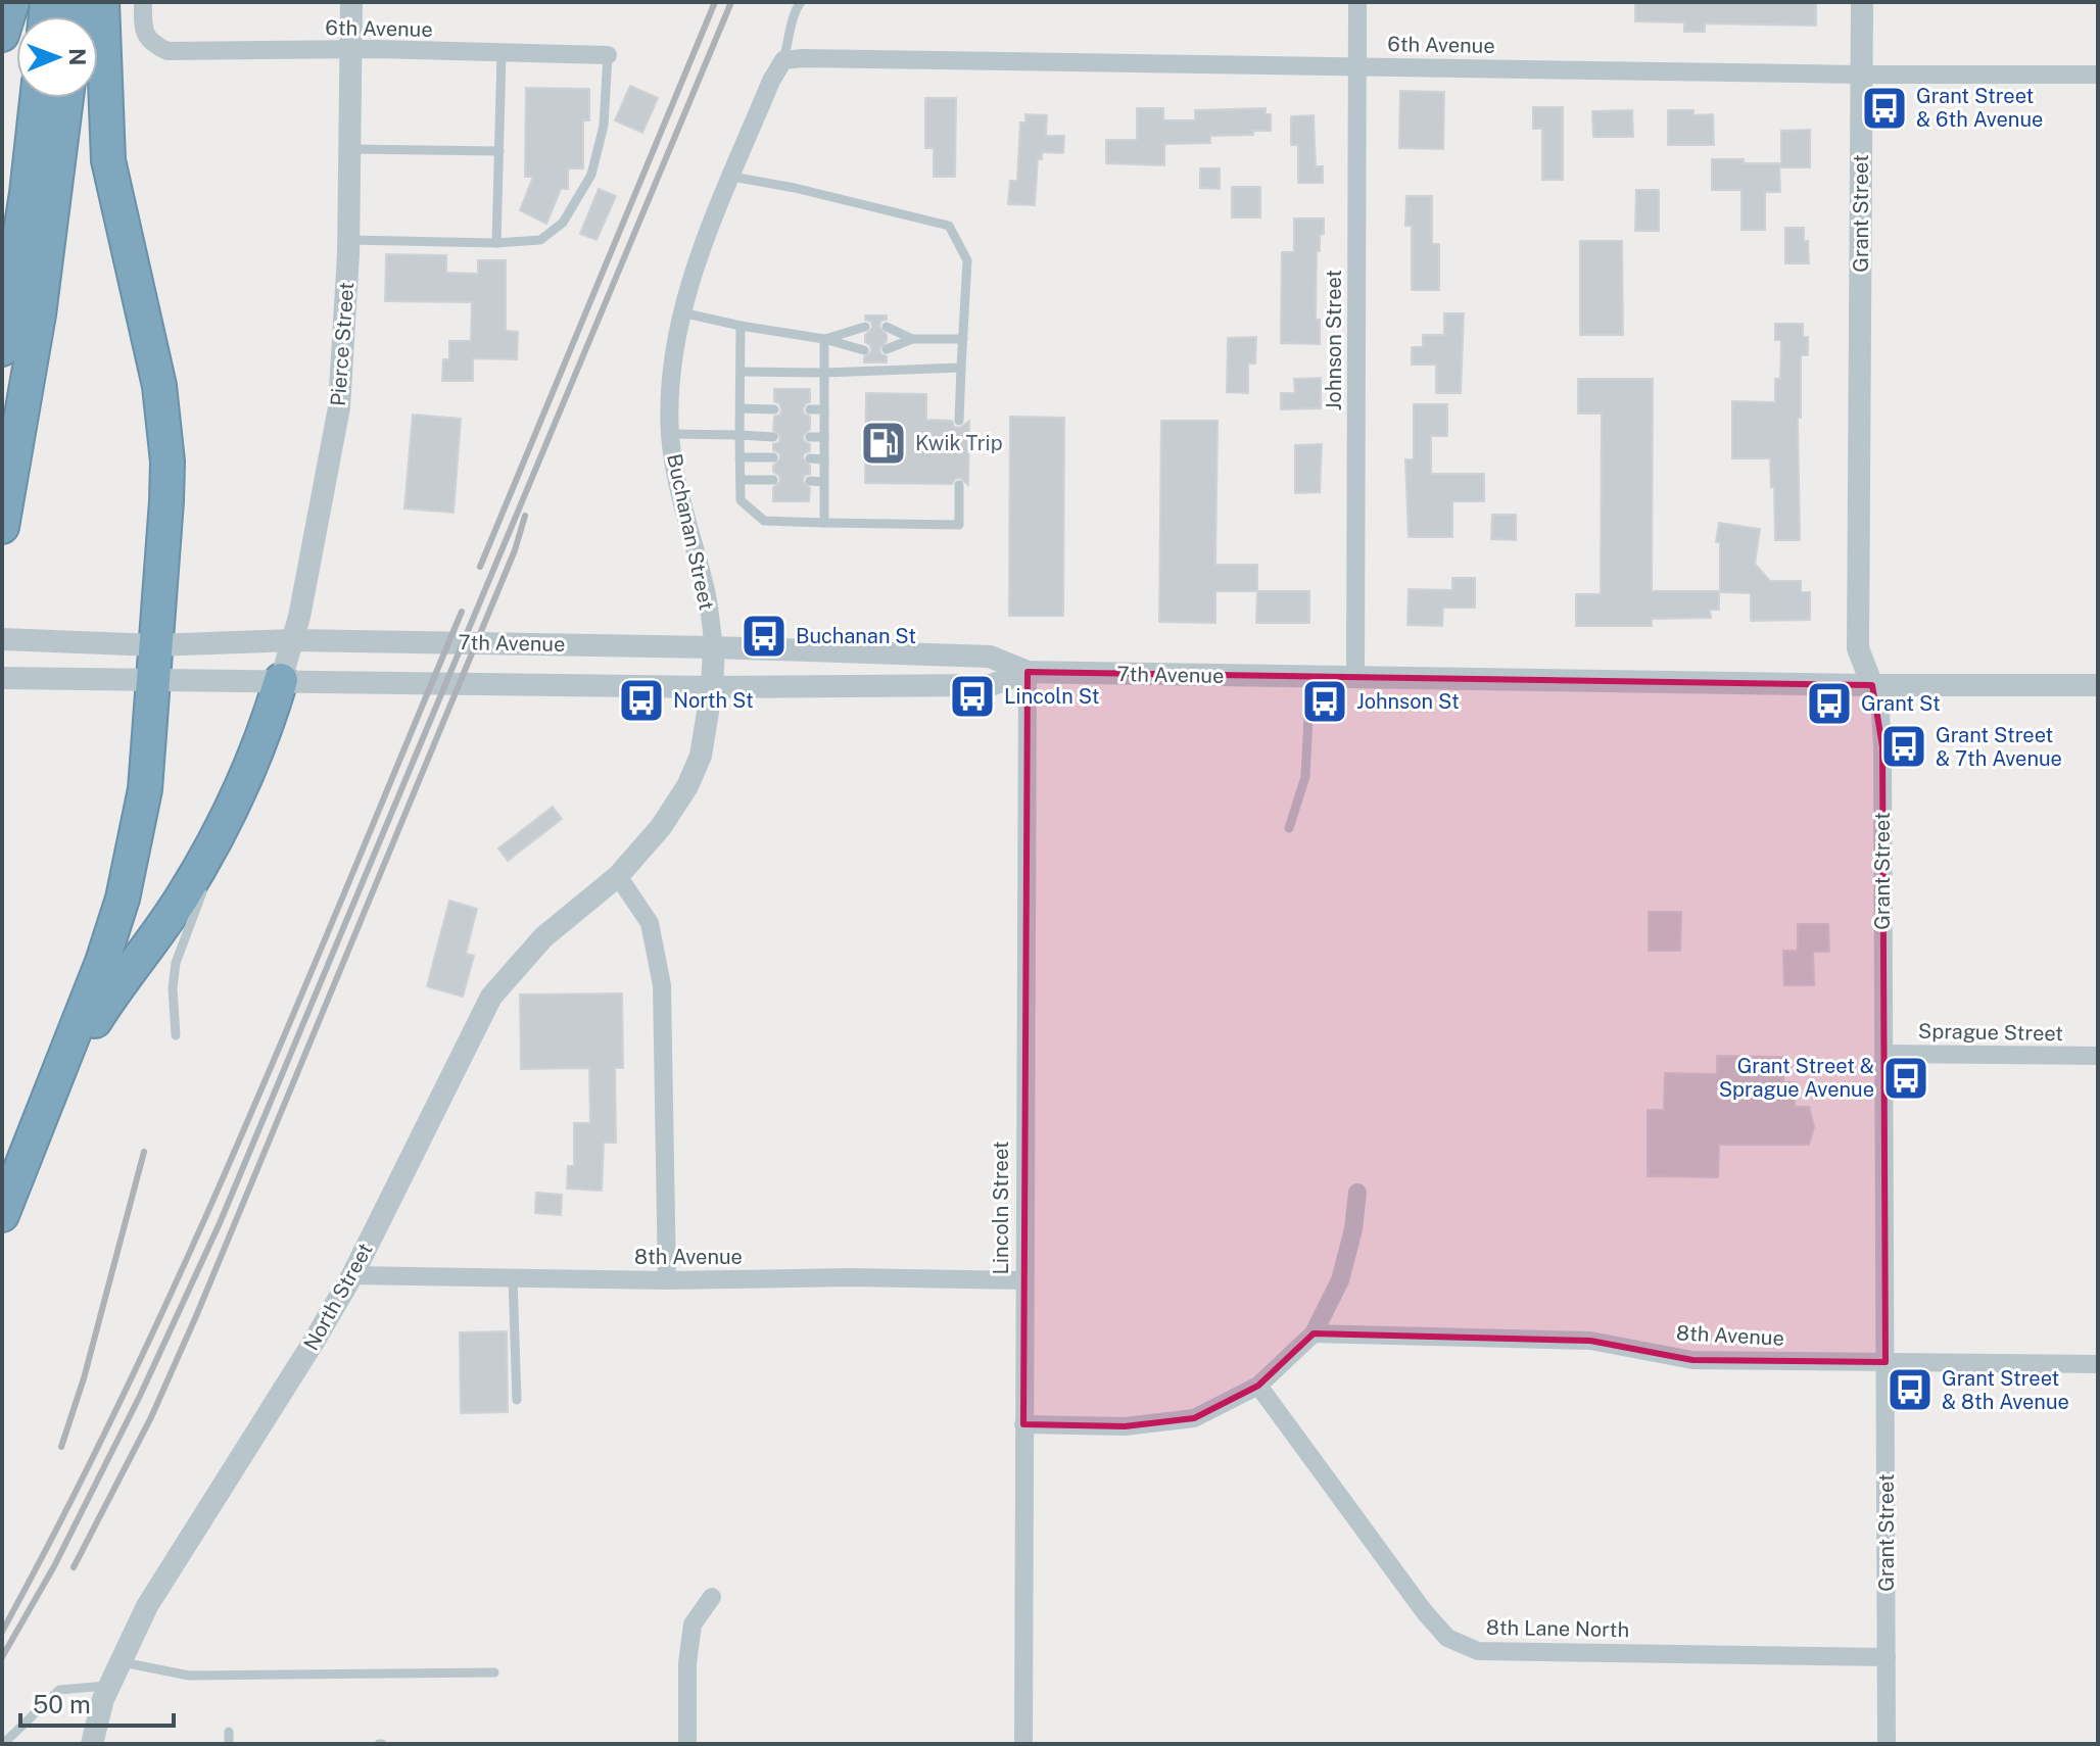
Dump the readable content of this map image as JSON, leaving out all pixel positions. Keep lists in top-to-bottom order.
{
  "streets": {
    "street": [
      "6th Avenue",
      "Grant Street",
      "Johnson Street",
      "Pierce Street",
      "Buchanan Street",
      "7th Avenue",
      "Sprague Street",
      "Lincoln Street",
      "8th Avenue",
      "North Street",
      "8th Lane North"
    ]
  },
  "crossings": [
    ["6th Avenue", "Grant Street"],
    ["6th Avenue", "Johnson Street"],
    ["6th Avenue", "Pierce Street"],
    ["6th Avenue", "Buchanan Street"],
    ["Grant Street", "7th Avenue"],
    ["Grant Street", "Sprague Street"],
    ["Grant Street", "8th Avenue"],
    ["Grant Street", "8th Lane North"],
    ["Johnson Street", "7th Avenue"],
    ["Pierce Street", "7th Avenue"],
    ["Buchanan Street", "7th Avenue"],
    ["Buchanan Street", "North Street"],
    ["7th Avenue", "Lincoln Street"],
    ["Lincoln Street", "8th Avenue"],
    ["8th Avenue", "North Street"]
  ],
  "places": {
    "bus stop": [
      "Grant Street & 6th Avenue",
      "Buchanan St",
      "Lincoln St",
      "North St",
      "Johnson St",
      "Grant St",
      "Grant Street & 7th Avenue",
      "Grant Street & Sprague Avenue",
      "Grant Street & 8th Avenue"
    ],
    "fuel station": ["Kwik Trip"]
  },
  "scale_bar": "50 m",
  "north": "right"
}
